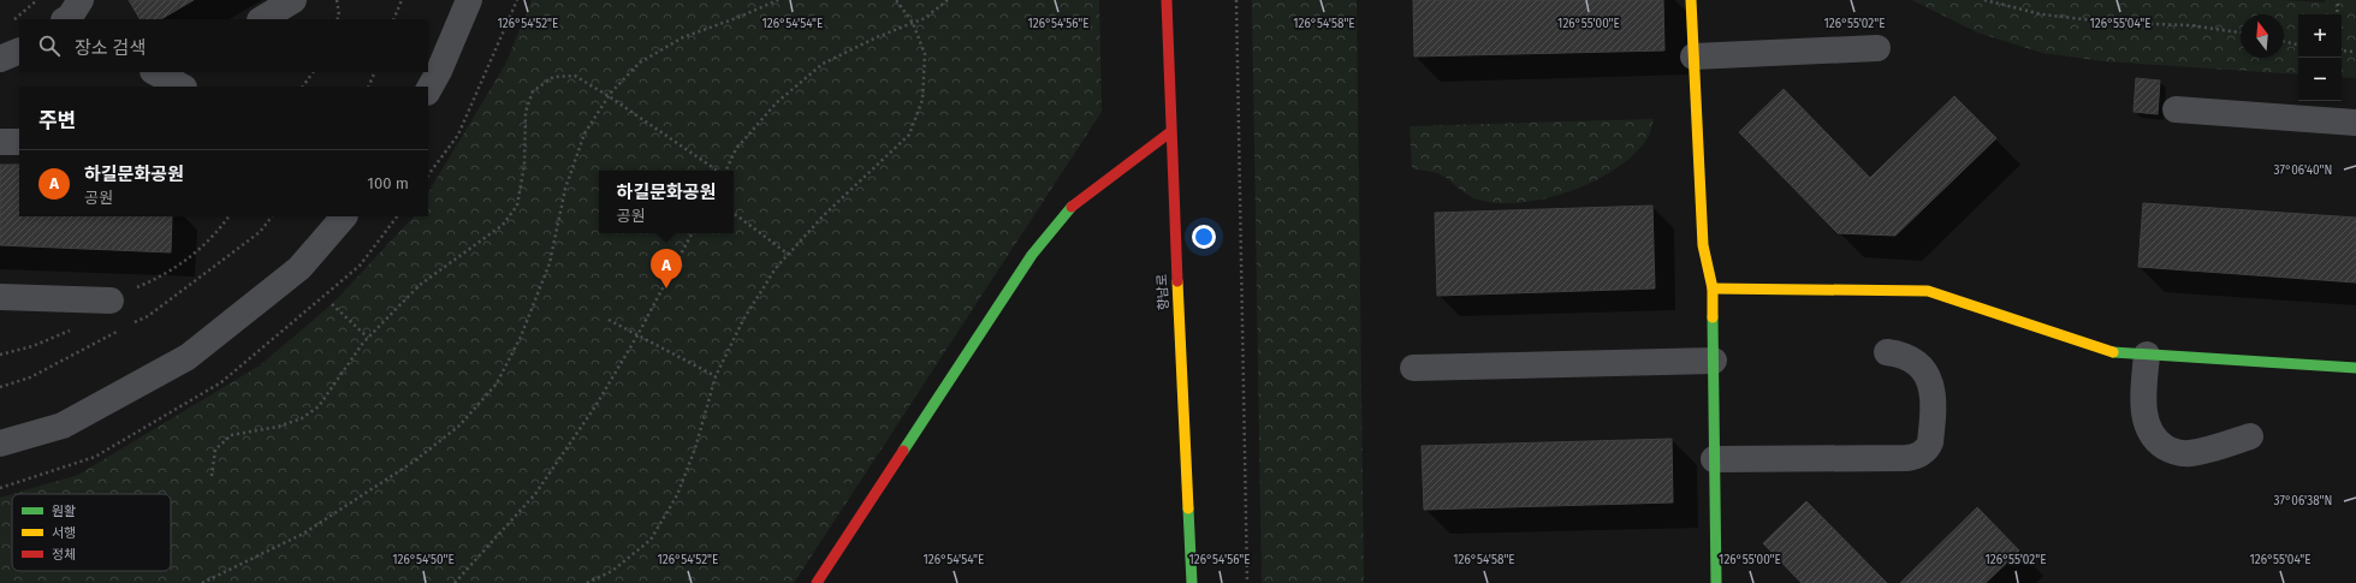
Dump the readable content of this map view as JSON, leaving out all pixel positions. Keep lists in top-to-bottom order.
{
  "streets": {
    "street": ["향남로"]
  },
  "legend": ["원활", "서행", "정체"],
  "north": "top",
  "page": {
    "map_buttons": ["+", "−"],
    "search": "장소 검색",
    "heading": "주변",
    "list": [
      {
        "mark": "A",
        "name": "하길문화공원",
        "note": "공원",
        "value": "100 m"
      }
    ],
    "popup": ["하길문화공원", "공원"],
    "pins": "A"
  },
  "coordinates": [
    "126°54'52\"E",
    "126°54'54\"E",
    "126°54'56\"E",
    "126°54'58\"E",
    "126°55'00\"E",
    "126°55'02\"E",
    "126°55'04\"E",
    "37°06'40\"N",
    "37°06'38\"N",
    "126°54'50\"E"
  ]
}
